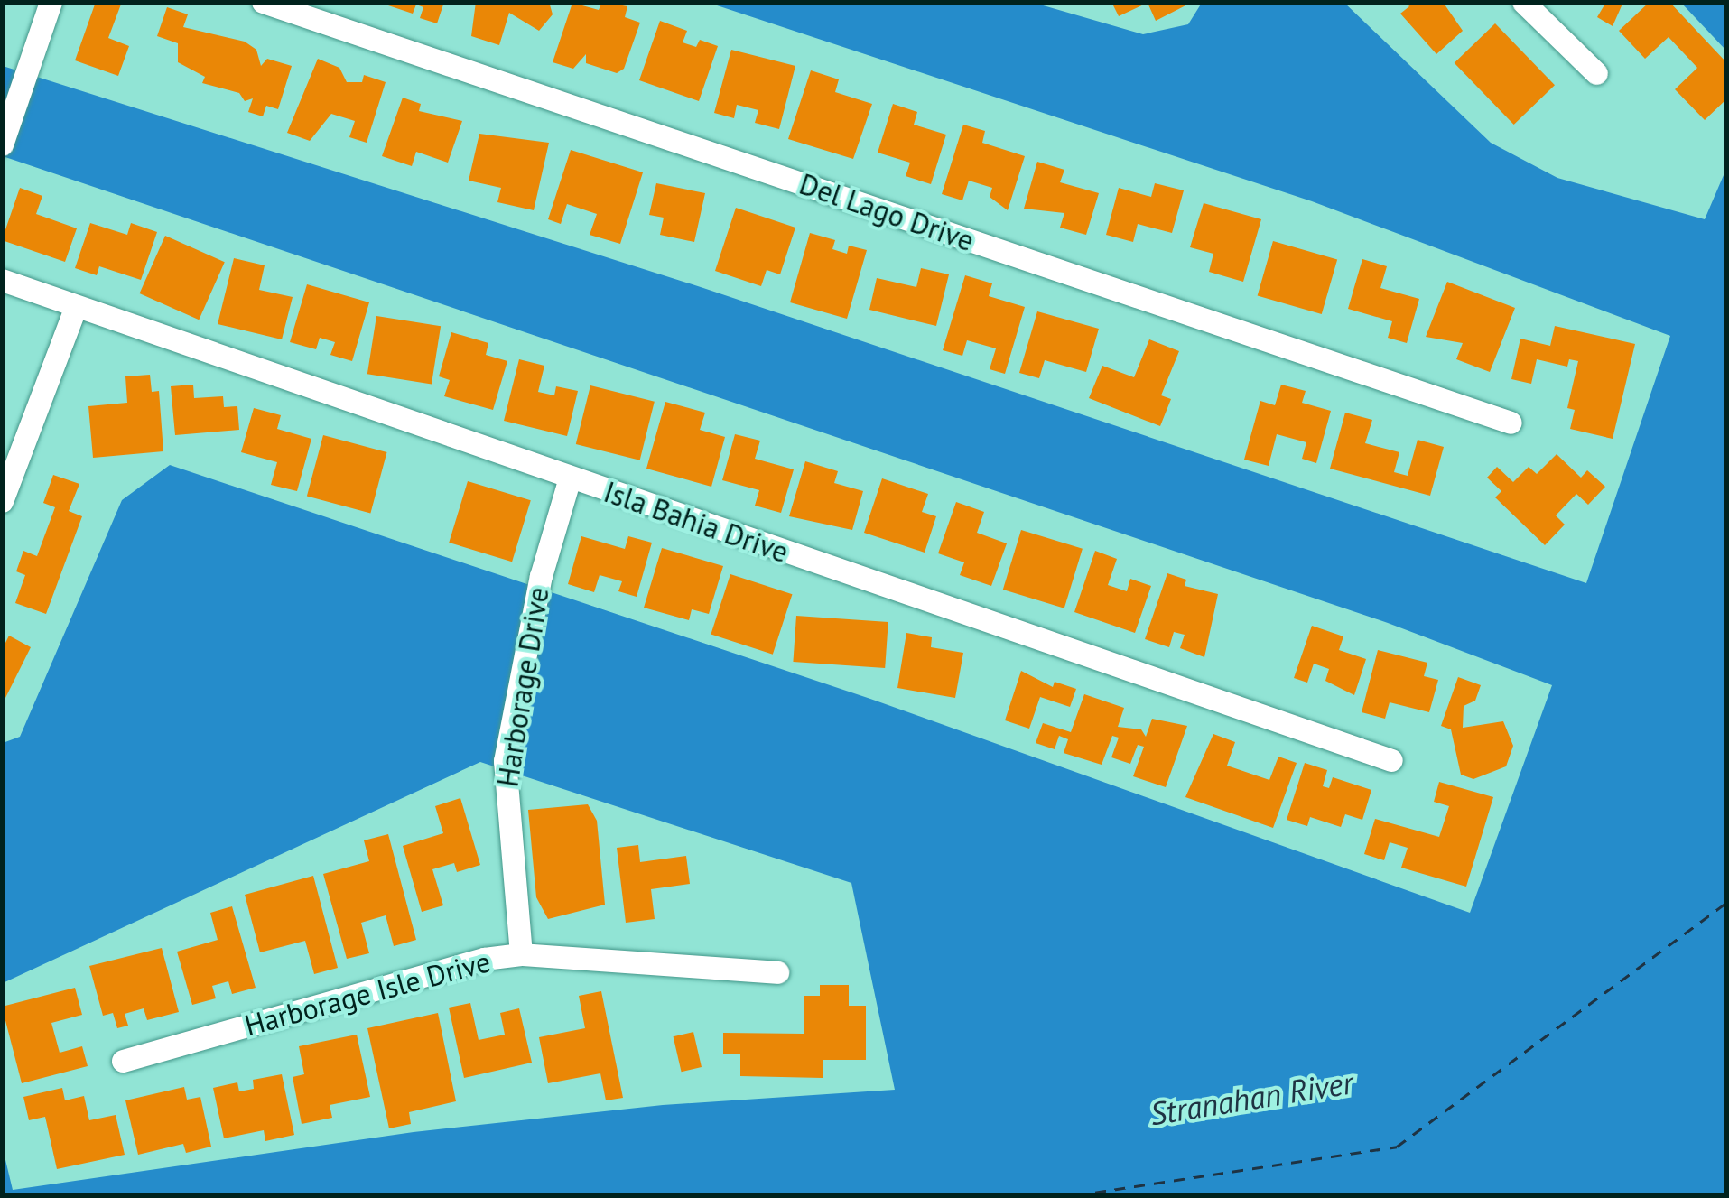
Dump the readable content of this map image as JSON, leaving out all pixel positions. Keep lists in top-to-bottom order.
{
  "streets": {
    "street": [
      "Del Lago Drive",
      "Isla Bahia Drive",
      "Harborage Drive",
      "Harborage Isle Drive"
    ]
  },
  "crossings": [
    ["Isla Bahia Drive", "Harborage Drive"],
    ["Harborage Drive", "Harborage Isle Drive"]
  ],
  "water": ["Stranahan River"]
}
